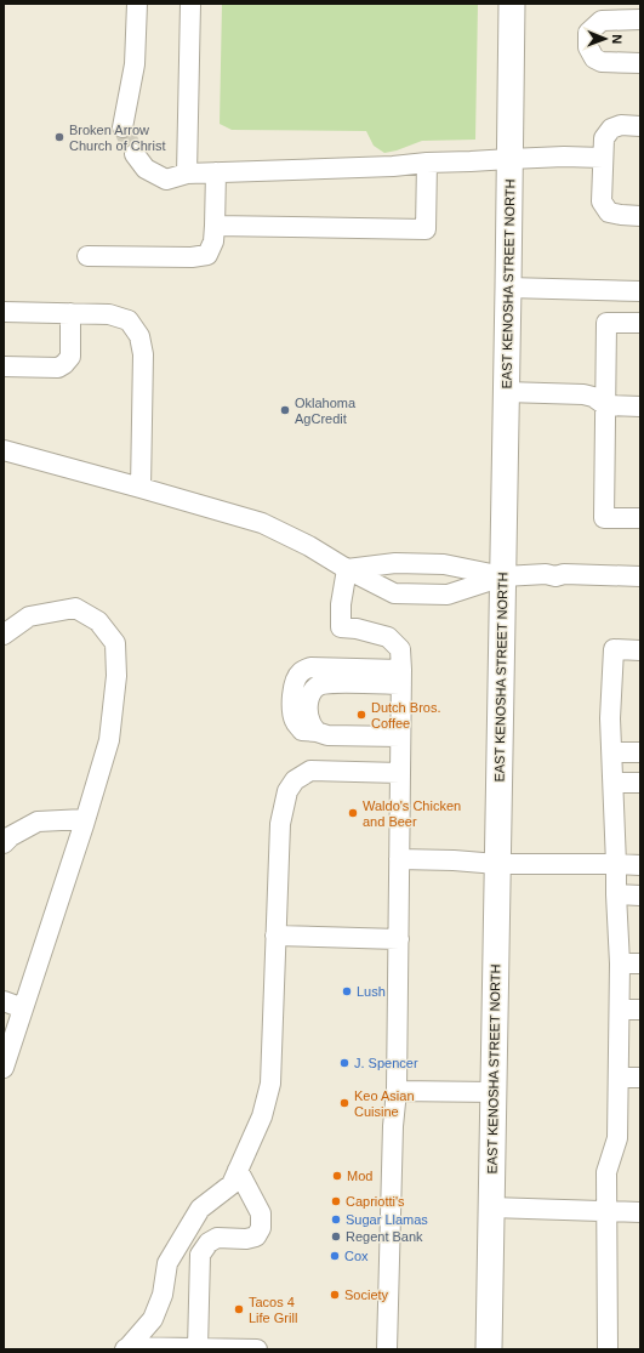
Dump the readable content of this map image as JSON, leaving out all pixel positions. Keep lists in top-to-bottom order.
{
  "streets": {
    "main road": ["EAST KENOSHA STREET NORTH"]
  },
  "places": [
    "Broken Arrow Church of Christ",
    "Oklahoma AgCredit",
    "Dutch Bros. Coffee",
    "Waldo's Chicken and Beer",
    "Lush",
    "J. Spencer",
    "Keo Asian Cuisine",
    "Mod",
    "Capriotti's",
    "Sugar Llamas",
    "Regent Bank",
    "Cox",
    "Society",
    "Tacos 4 Life Grill"
  ],
  "north": "right"
}
